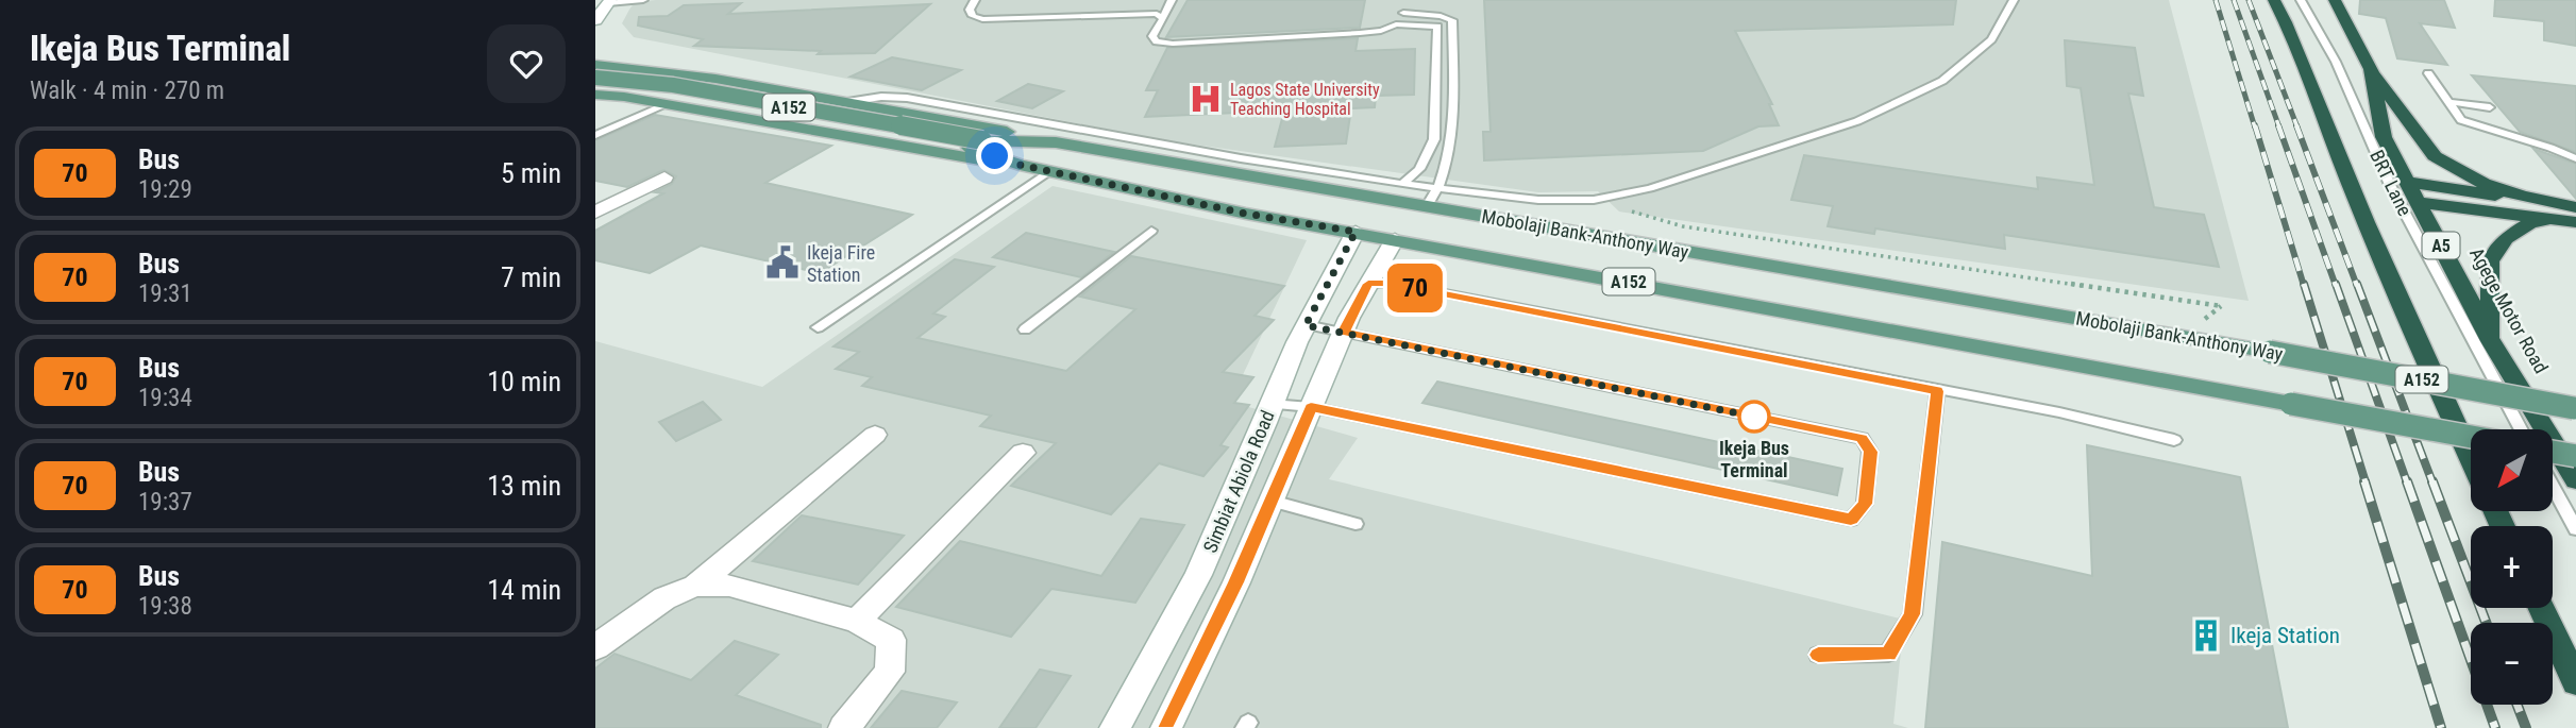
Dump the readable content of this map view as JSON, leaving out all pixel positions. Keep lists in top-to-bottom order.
{
  "streets": {
    "highway": ["A5", "Agege Motor Road"],
    "main road": ["A152", "Mobolaji Bank-Anthony Way"],
    "street": ["Simbiat Abiola Road"],
    "lane": ["BRT Lane"]
  },
  "crossings": [
    ["Mobolaji Bank-Anthony Way", "Simbiat Abiola Road"]
  ],
  "places": {
    "hospital": ["Lagos State University Teaching Hospital"],
    "public building": ["Ikeja Fire Station"],
    "other": ["Ikeja Bus Terminal"],
    "building": ["Ikeja Station"]
  },
  "lines": ["bus line 70"],
  "north": "bottom left",
  "page": {
    "heading": ["Ikeja Bus Terminal", "Walk · 4 min · 270 m"],
    "on_map": "70",
    "list": [
      {
        "mark": "70",
        "name": "Bus",
        "note": "19:29",
        "value": "5 min"
      },
      {
        "mark": "70",
        "name": "Bus",
        "note": "19:31",
        "value": "7 min"
      },
      {
        "mark": "70",
        "name": "Bus",
        "note": "19:34",
        "value": "10 min"
      },
      {
        "mark": "70",
        "name": "Bus",
        "note": "19:37",
        "value": "13 min"
      },
      {
        "mark": "70",
        "name": "Bus",
        "note": "19:38",
        "value": "14 min"
      }
    ],
    "map_buttons": ["+", "−"]
  }
}
